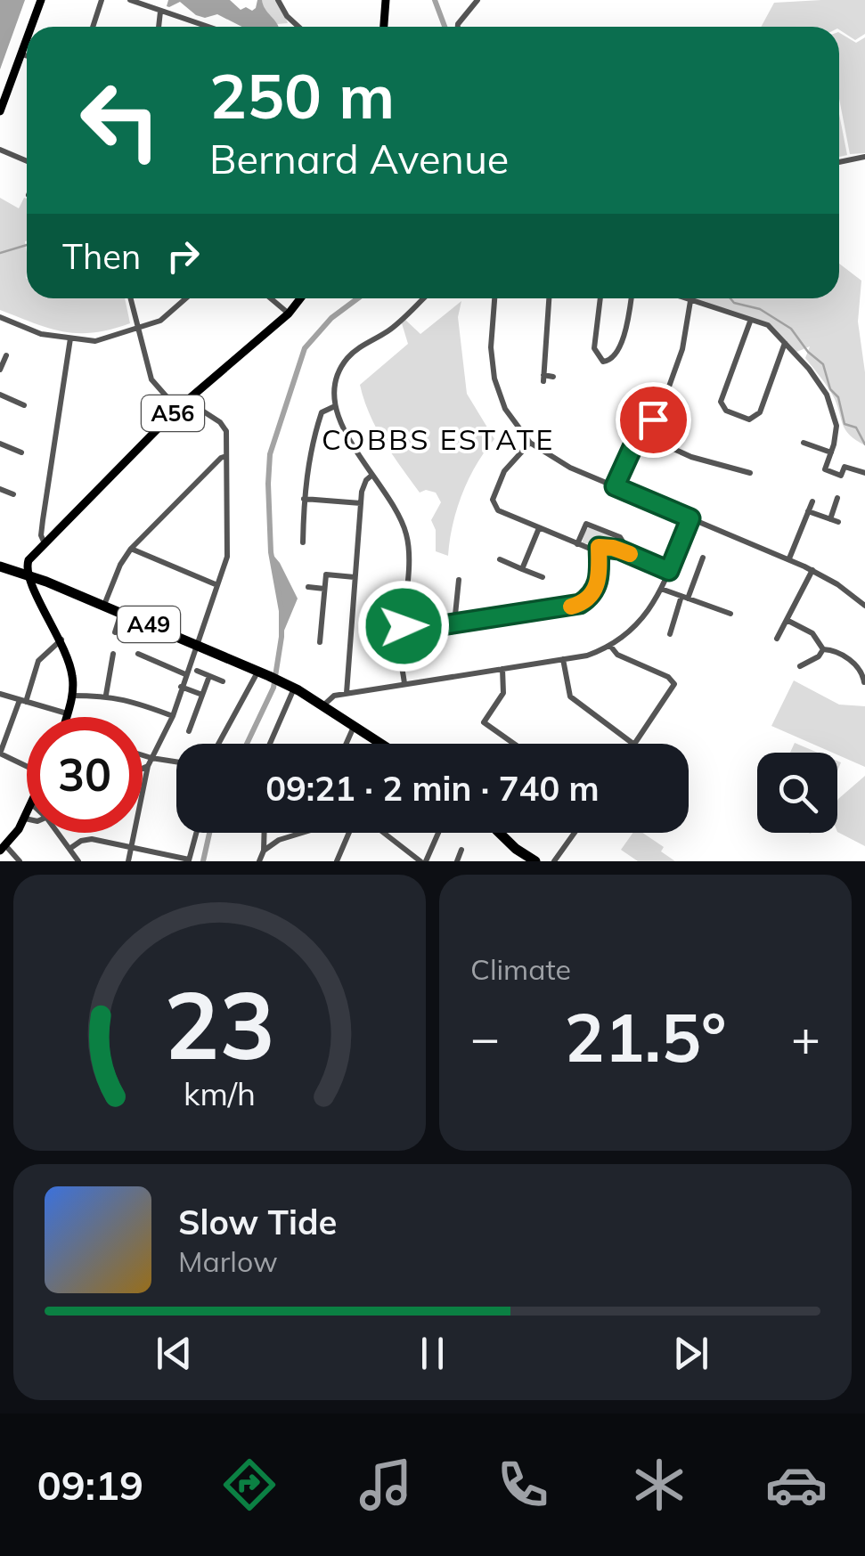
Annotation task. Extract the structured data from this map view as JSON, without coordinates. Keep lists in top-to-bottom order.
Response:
{
  "streets": {
    "highway": ["A49"],
    "main road": ["A56"]
  },
  "crossings": [
    ["A56", "A49"]
  ],
  "districts": ["COBBS ESTATE"],
  "page": {
    "turn": ["250 m", "Bernard Avenue"],
    "then": "Then",
    "limit": "30",
    "trip": "09:21 · 2 min · 740 m",
    "tile": "Climate",
    "heat": ["−", "21.5°", "+"],
    "song": ["Slow Tide", "Marlow"],
    "tabs": "09:19",
    "gauge": ["23", "km/h"]
  }
}
